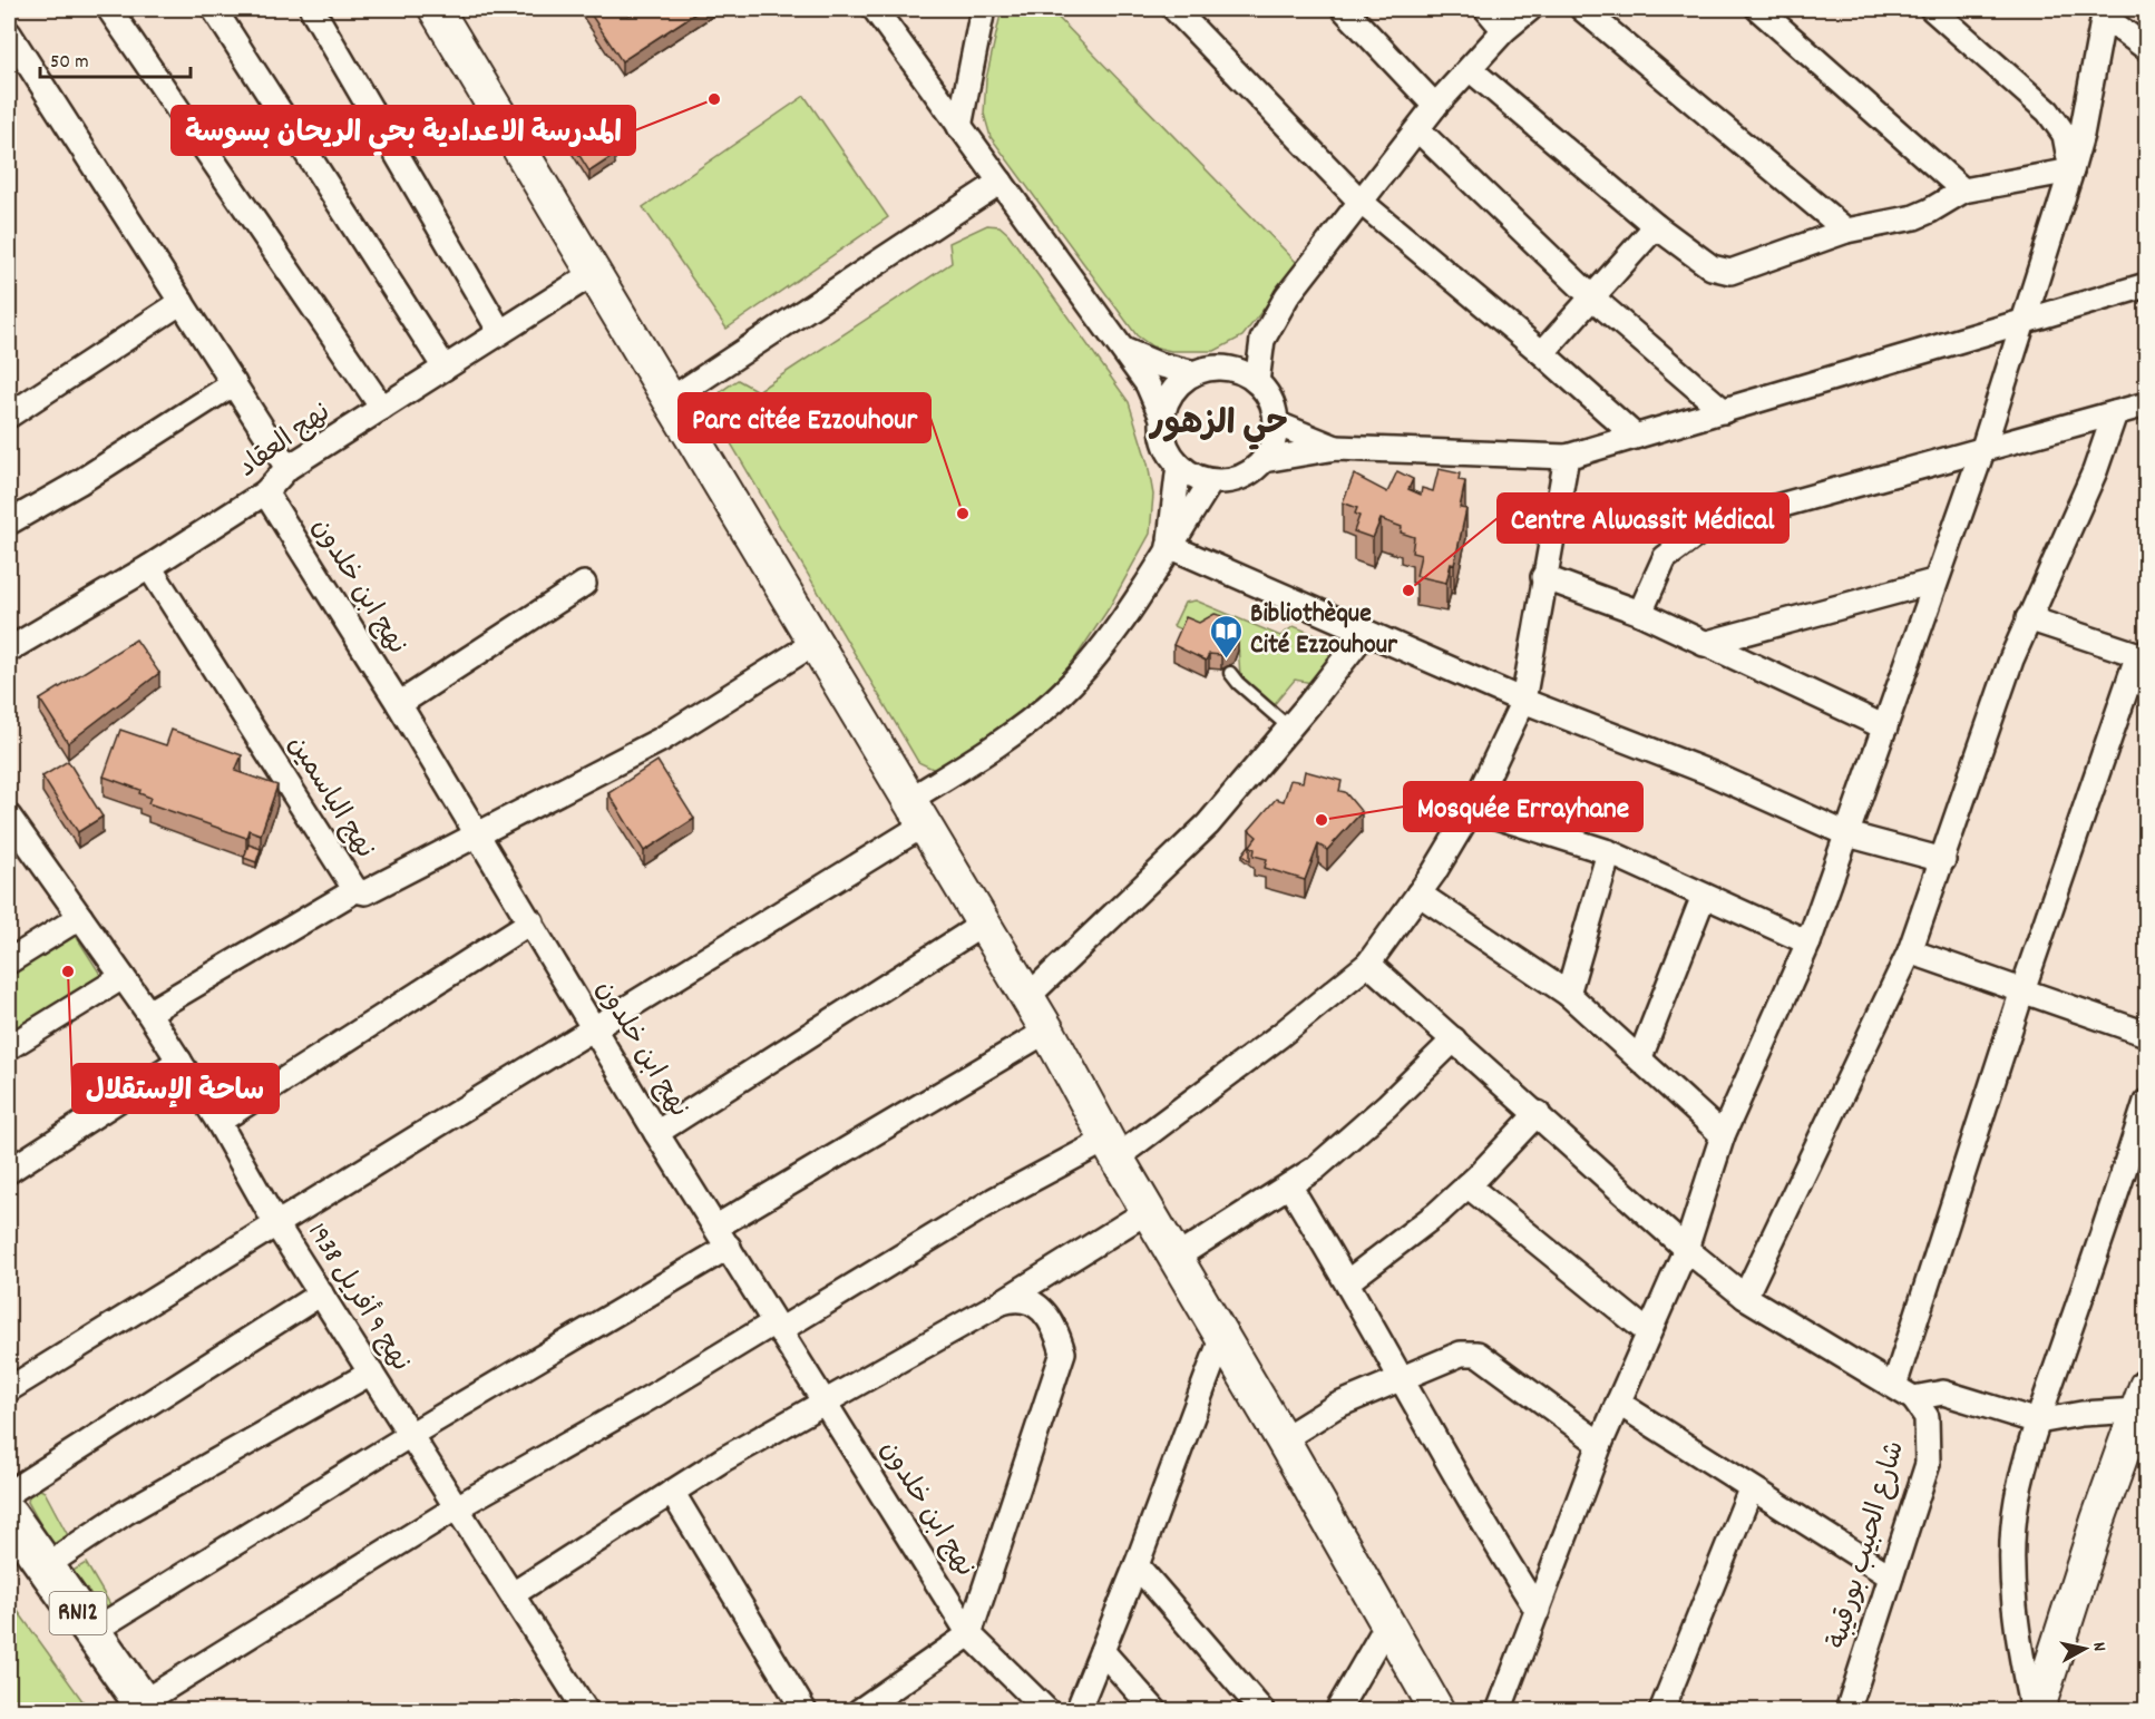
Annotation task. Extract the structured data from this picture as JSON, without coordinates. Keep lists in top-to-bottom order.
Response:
{
  "streets": {
    "highway": ["RN12"],
    "street": [
      "نهج العقاد",
      "نهج ابن خلدون",
      "نهج الياسمين",
      "نهج 9 أفريل 1938",
      "شارع الحبيب بورقيبة"
    ]
  },
  "crossings": [
    ["نهج العقاد", "نهج ابن خلدون"],
    ["نهج العقاد", "نهج الياسمين"],
    ["نهج الياسمين", "نهج 9 أفريل 1938"]
  ],
  "districts": ["حي الزهور"],
  "places": {
    "other": [
      "المدرسة الاعدادية بحي الريحان بسوسة",
      "Parc citée Ezzouhour",
      "Centre Alwassit Médical",
      "Mosquée Errayhane",
      "ساحة اﻹستقلال"
    ],
    "library": ["Bibliothèque Cité Ezzouhour"]
  },
  "scale_bar": "50 m",
  "north": "right"
}
